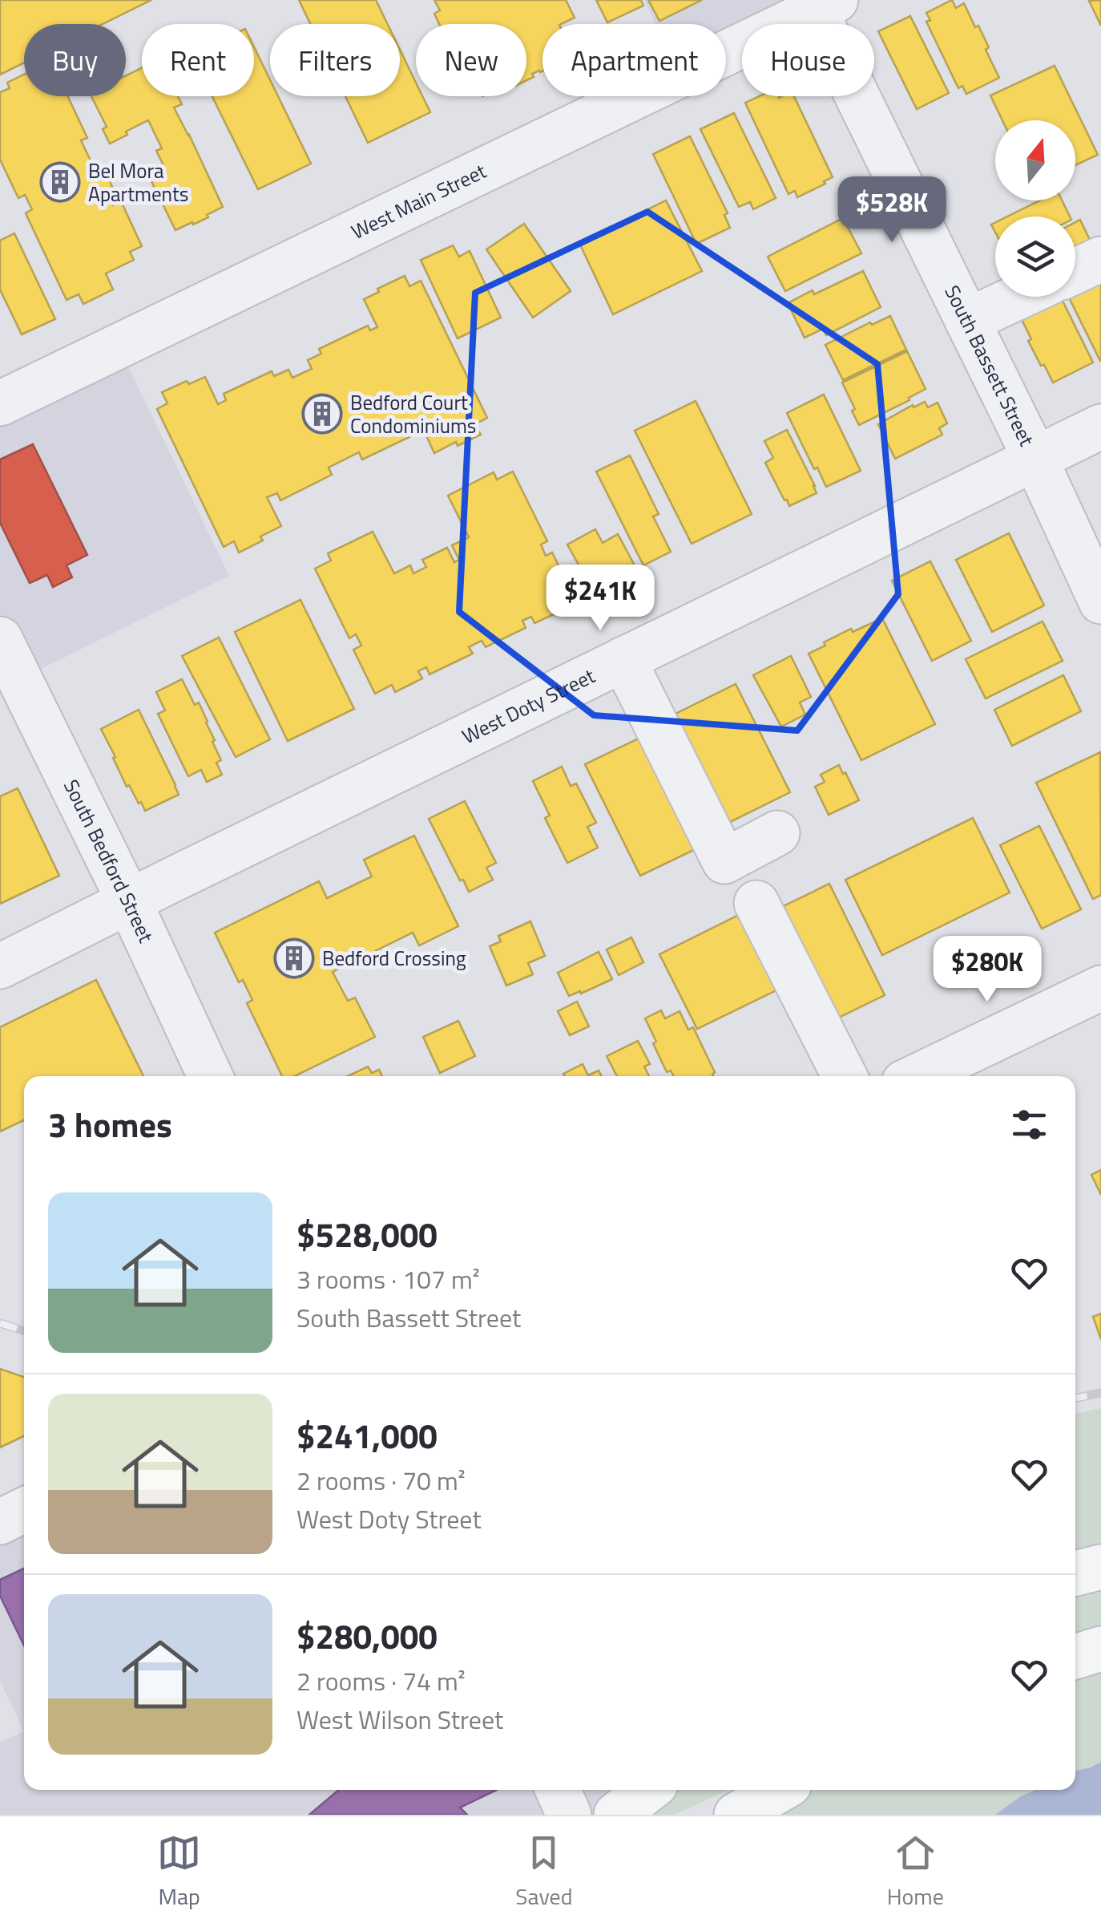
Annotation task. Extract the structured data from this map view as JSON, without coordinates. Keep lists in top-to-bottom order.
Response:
{
  "streets": {
    "street": [
      "West Main Street",
      "South Bassett Street",
      "West Doty Street",
      "South Bedford Street"
    ]
  },
  "crossings": [
    ["West Main Street", "South Bassett Street"],
    ["South Bassett Street", "West Doty Street"],
    ["West Doty Street", "South Bedford Street"]
  ],
  "places": {
    "building": ["Bel Mora Apartments", "Bedford Court Condominiums", "Bedford Crossing"]
  },
  "north": "top",
  "page": {
    "chip": [
      "Buy",
      "Rent",
      "Filters",
      "New",
      "Apartment",
      "House"
    ],
    "price": ["$528K", "$241K", "$280K"],
    "heading": "3 homes",
    "list": [
      {
        "name": "$528,000",
        "note": "3 rooms · 107 m² · South Bassett Street"
      },
      {
        "name": "$241,000",
        "note": "2 rooms · 70 m² · West Doty Street"
      },
      {
        "name": "$280,000",
        "note": "2 rooms · 74 m² · West Wilson Street"
      }
    ],
    "tabs": ["Map", "Saved", "Home"]
  }
}
